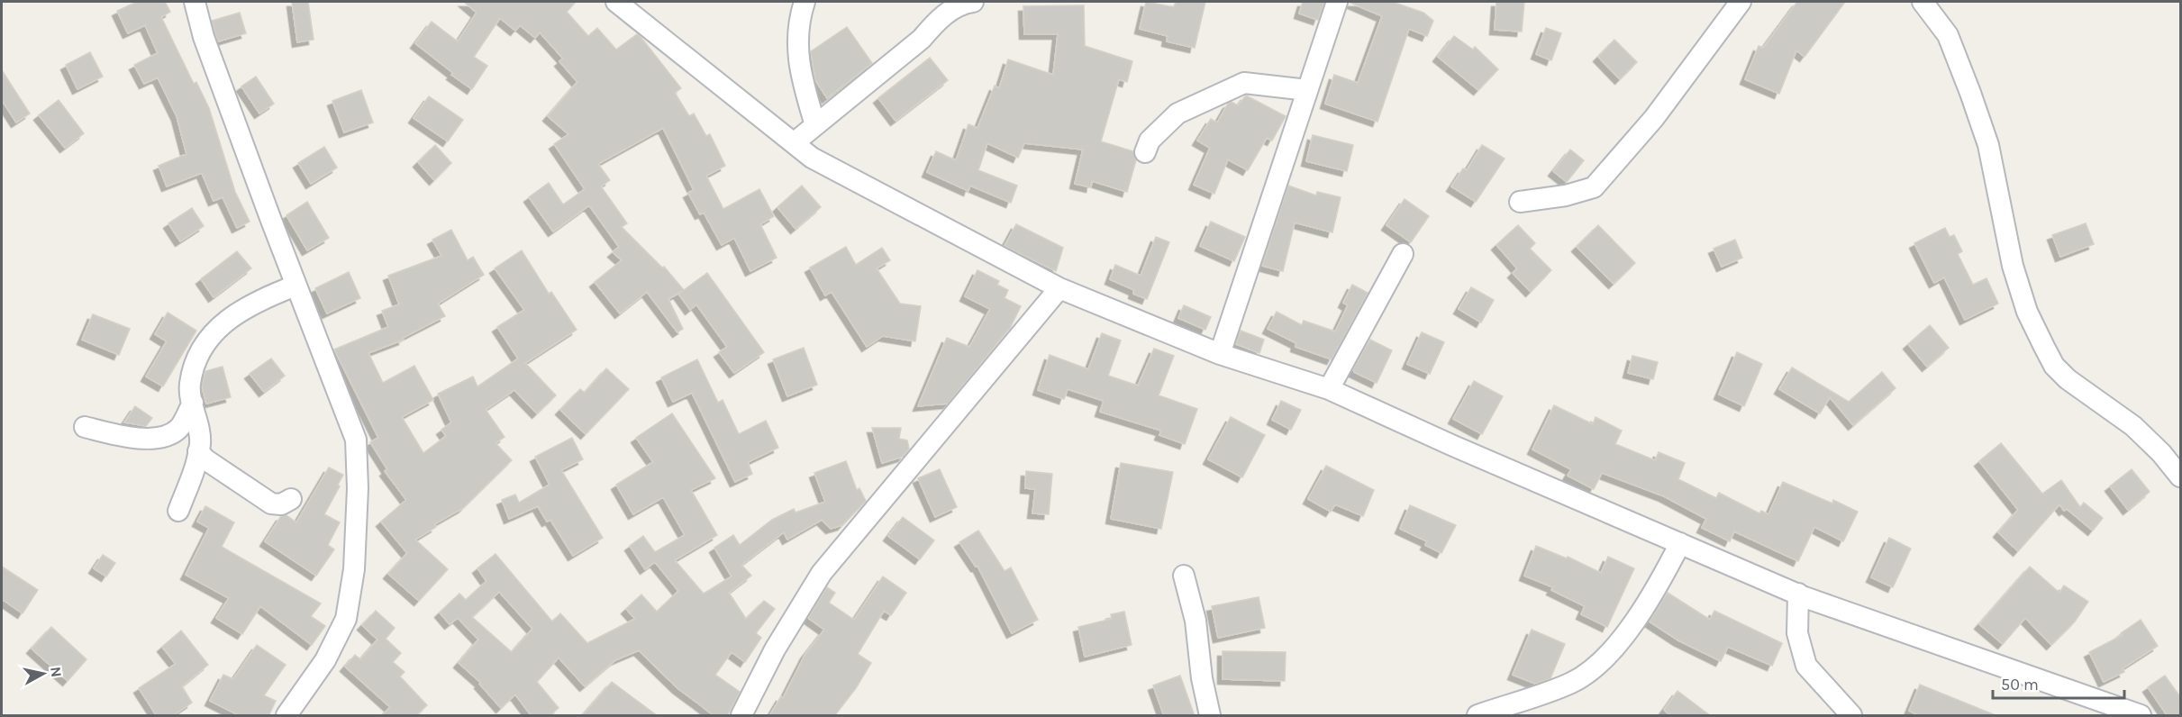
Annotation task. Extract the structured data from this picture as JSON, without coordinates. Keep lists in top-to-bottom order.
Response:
{
  "scale_bar": "50 m",
  "north": "right"
}
